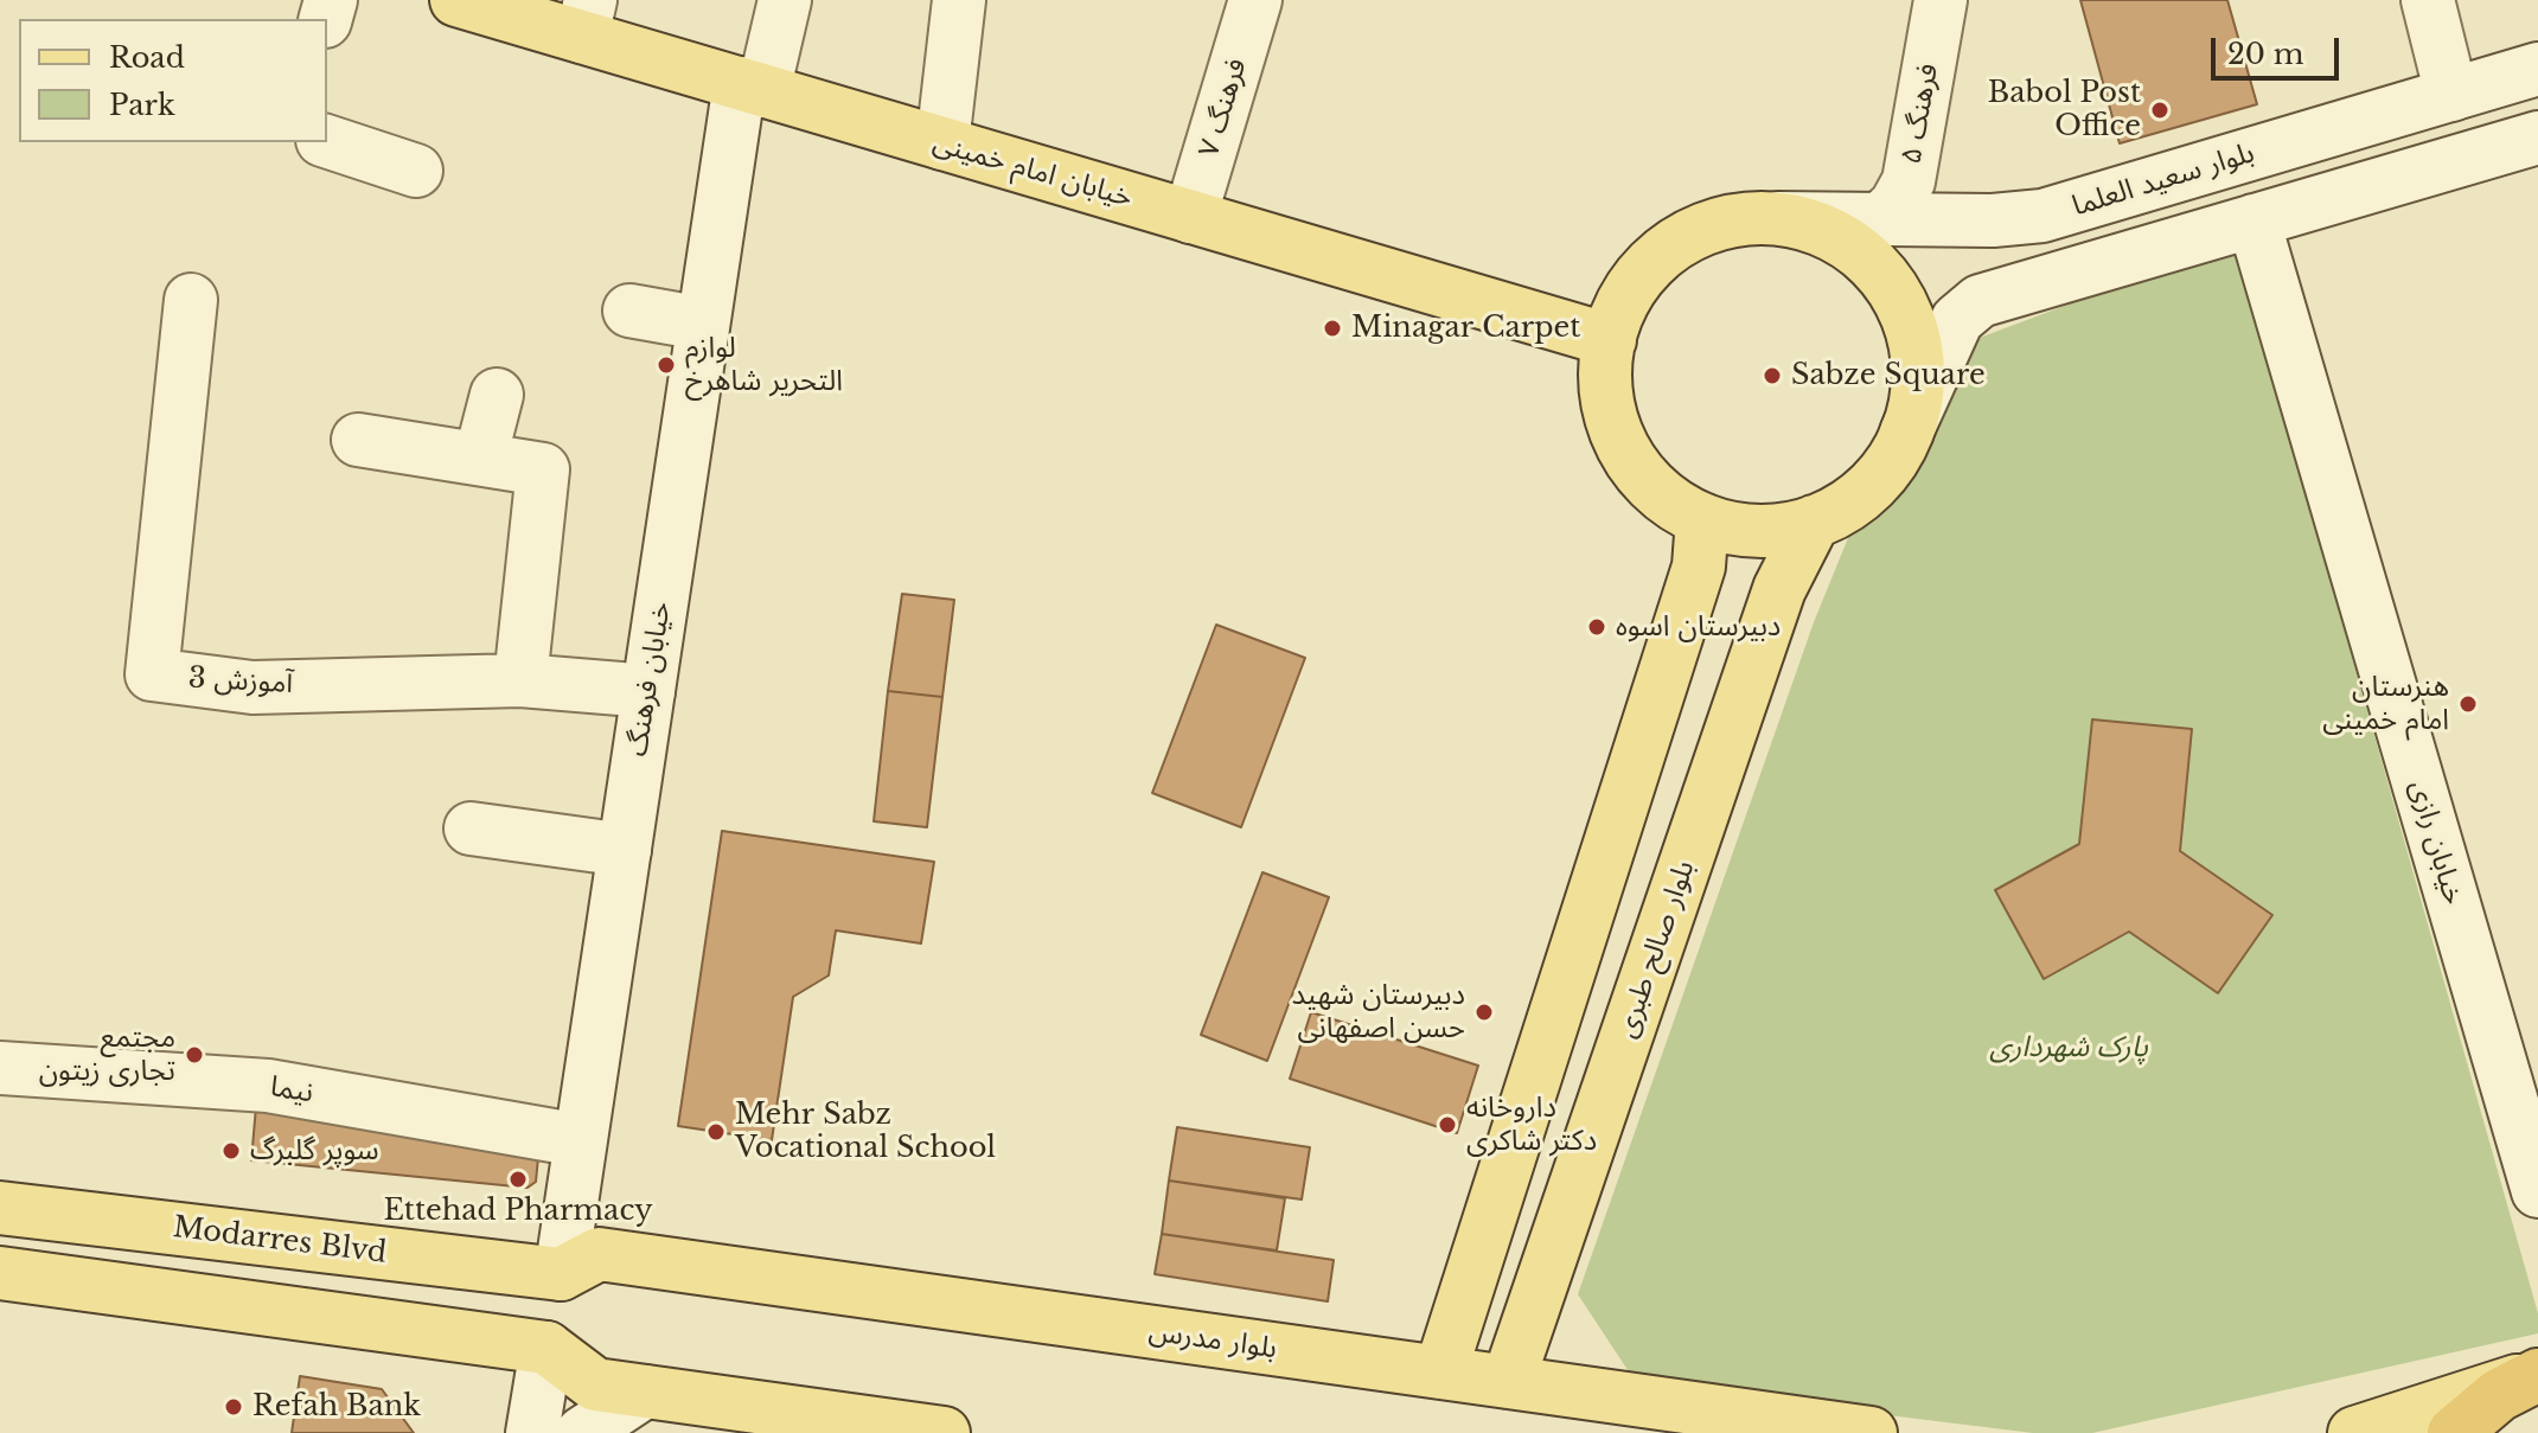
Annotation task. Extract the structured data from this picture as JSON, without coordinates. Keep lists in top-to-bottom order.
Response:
{
  "streets": {
    "main road": [
      "فرهنگ ۷",
      "فرهنگ ۵",
      "خیابان امام خمینی",
      "بلوار سعید العلما",
      "خیابان فرهنگ",
      "آموزش 3",
      "خیابان رازی",
      "بلوار صالح طبری",
      "نیما",
      "Modarres Blvd",
      "بلوار مدرس"
    ]
  },
  "crossings": [
    ["فرهنگ ۷", "خیابان امام خمینی"],
    ["فرهنگ ۵", "بلوار سعید العلما"],
    ["خیابان امام خمینی", "بلوار سعید العلما"],
    ["خیابان امام خمینی", "خیابان فرهنگ"],
    ["خیابان امام خمینی", "بلوار صالح طبری"],
    ["بلوار سعید العلما", "بلوار صالح طبری"],
    ["خیابان فرهنگ", "آموزش 3"],
    ["خیابان فرهنگ", "نیما"],
    ["خیابان فرهنگ", "Modarres Blvd"],
    ["خیابان فرهنگ", "بلوار مدرس"],
    ["بلوار صالح طبری", "بلوار مدرس"],
    ["Modarres Blvd", "بلوار مدرس"]
  ],
  "parks": ["پارک شهرداری"],
  "places": [
    "Babol Post Office",
    "Minagar Carpet",
    "لوازم التحریر شاهرخ",
    "Sabze Square",
    "دبیرستان اسوه",
    "هنرستان امام خمینی",
    "دبیرستان شهید حسن اصفهانی",
    "مجتمع تجاری زیتون",
    "داروخانه دکتر شاکری",
    "Mehr Sabz Vocational School",
    "سوپر گلبرگ",
    "Ettehad Pharmacy",
    "Refah Bank"
  ],
  "legend": ["Road", "Park"],
  "scale_bar": "20 m"
}
